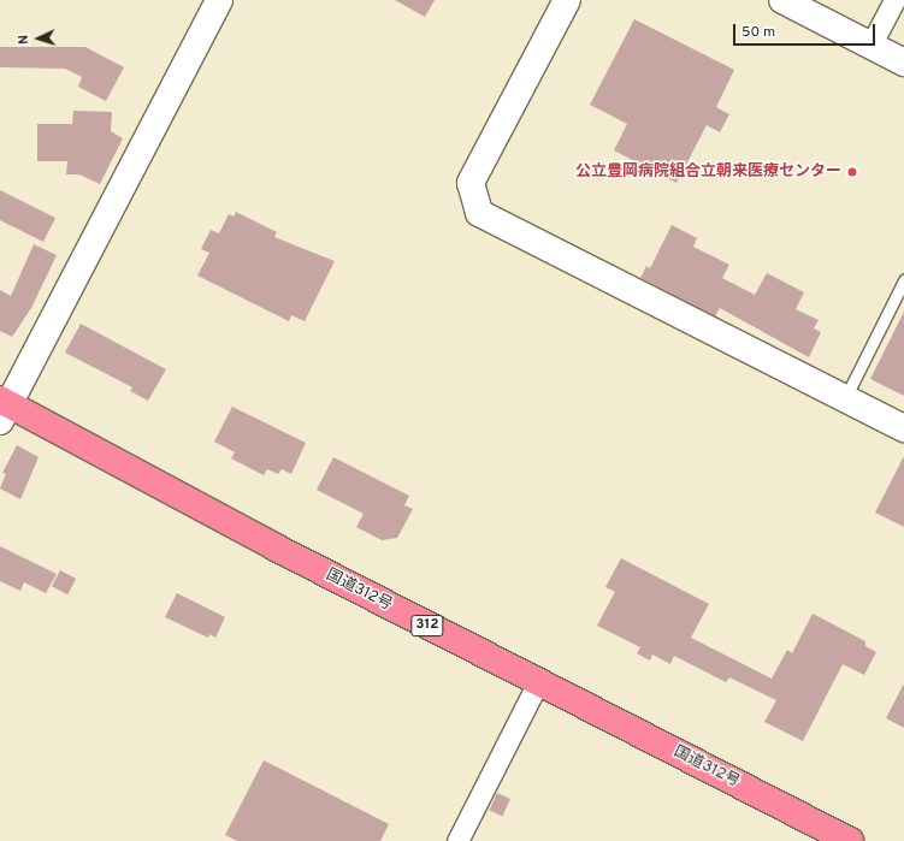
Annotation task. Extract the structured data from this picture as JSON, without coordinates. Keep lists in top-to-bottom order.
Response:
{
  "streets": {
    "highway": ["国道312号", "312"]
  },
  "places": ["公立豊岡病院組合立朝来医療センター"],
  "scale_bar": "50 m",
  "north": "left"
}
